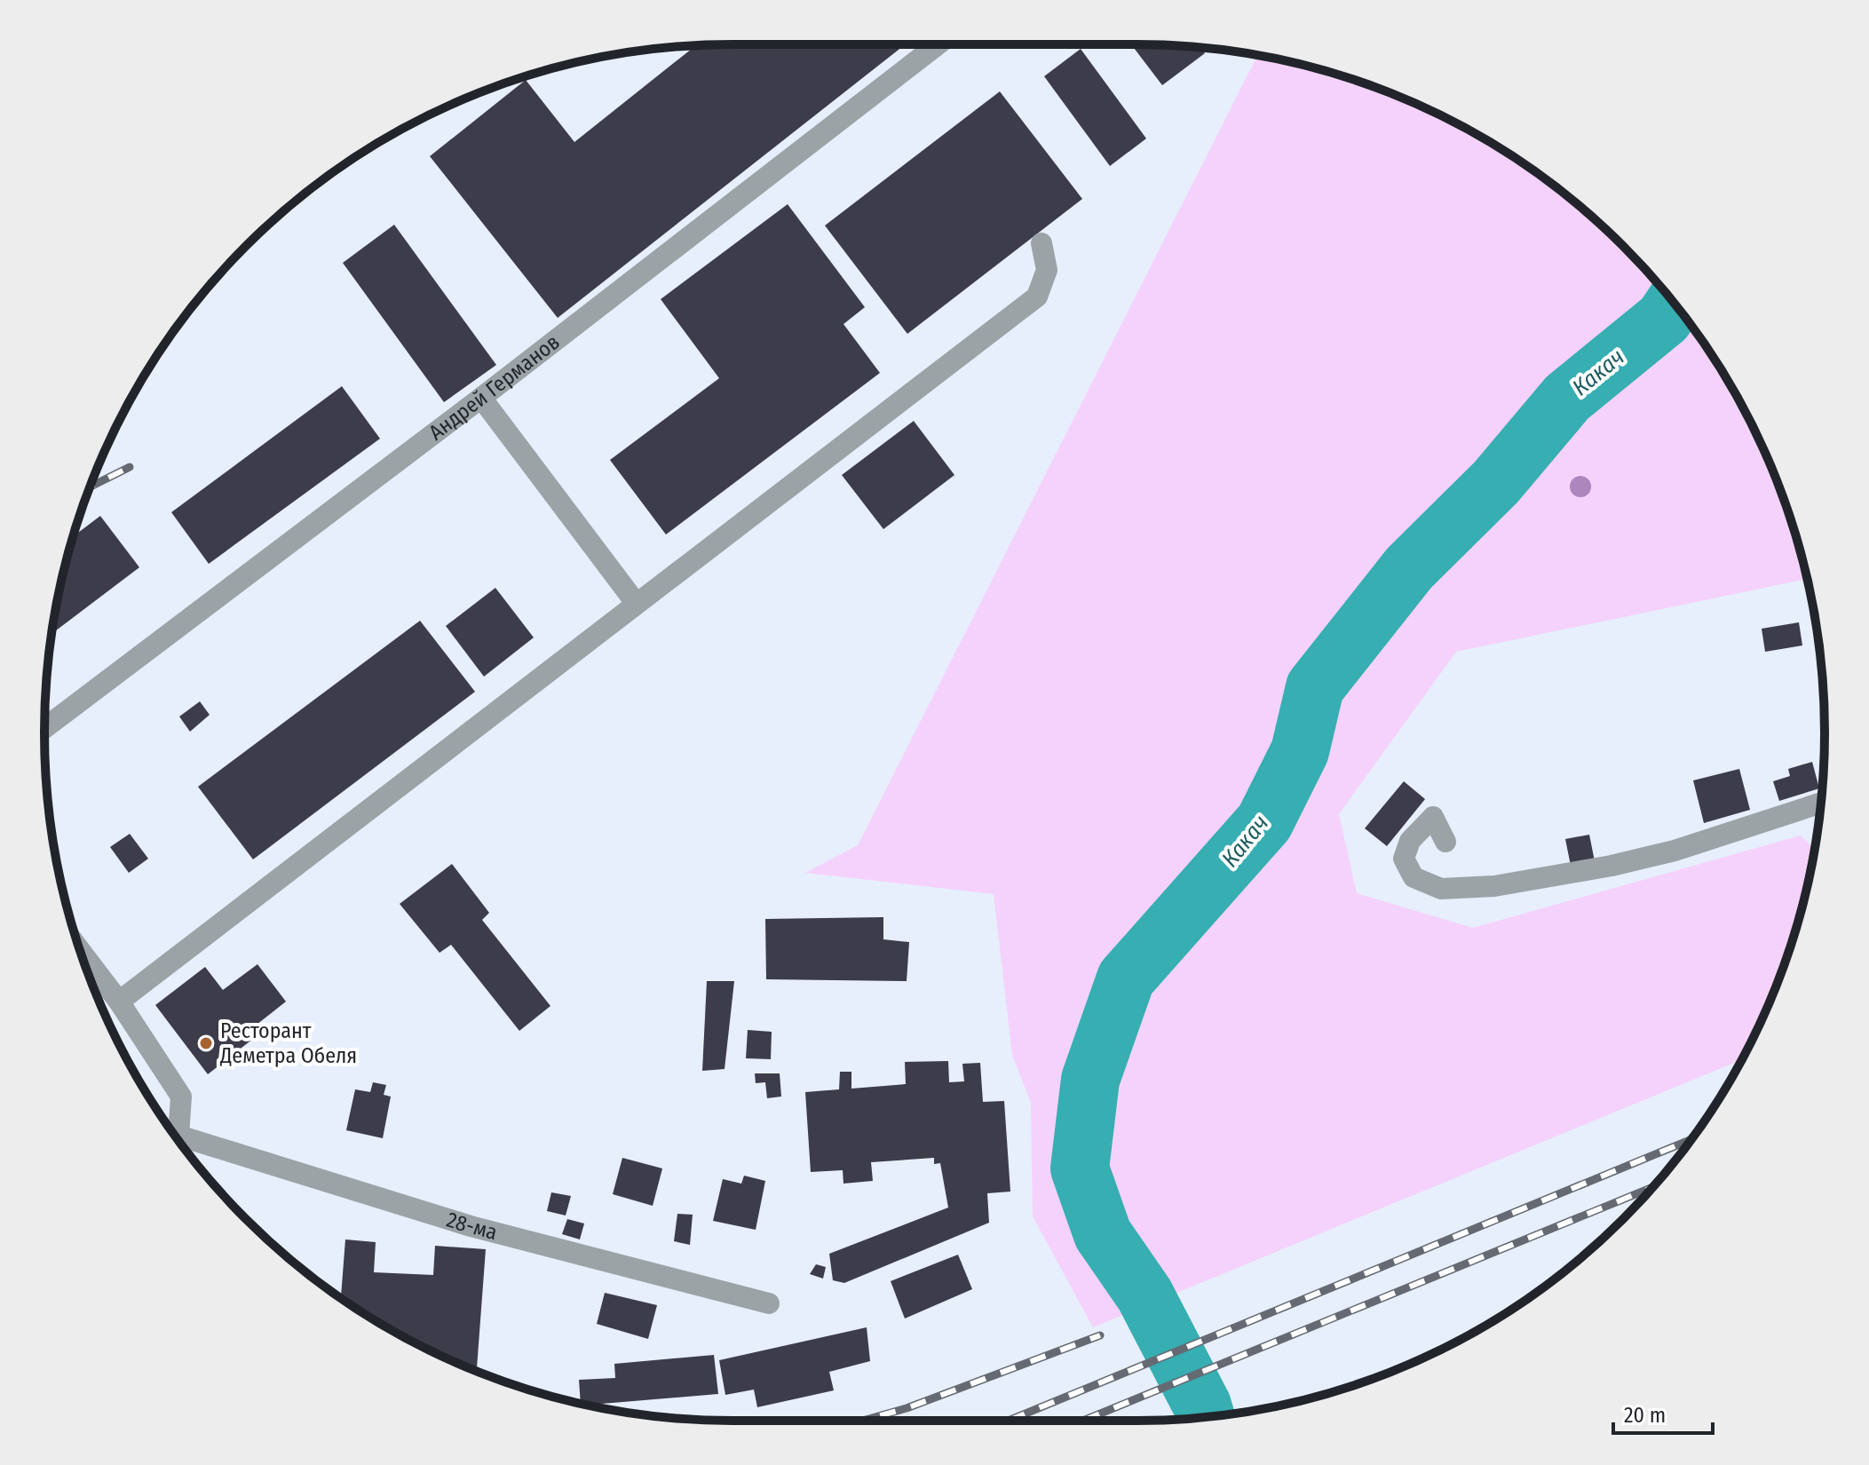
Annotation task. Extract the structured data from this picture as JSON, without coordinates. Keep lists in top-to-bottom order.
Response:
{
  "streets": {
    "street": ["Андрей Германов", "28-ма"]
  },
  "water": ["Какач"],
  "places": ["Ресторант Деметра Обеля"],
  "scale_bar": "20 m"
}
